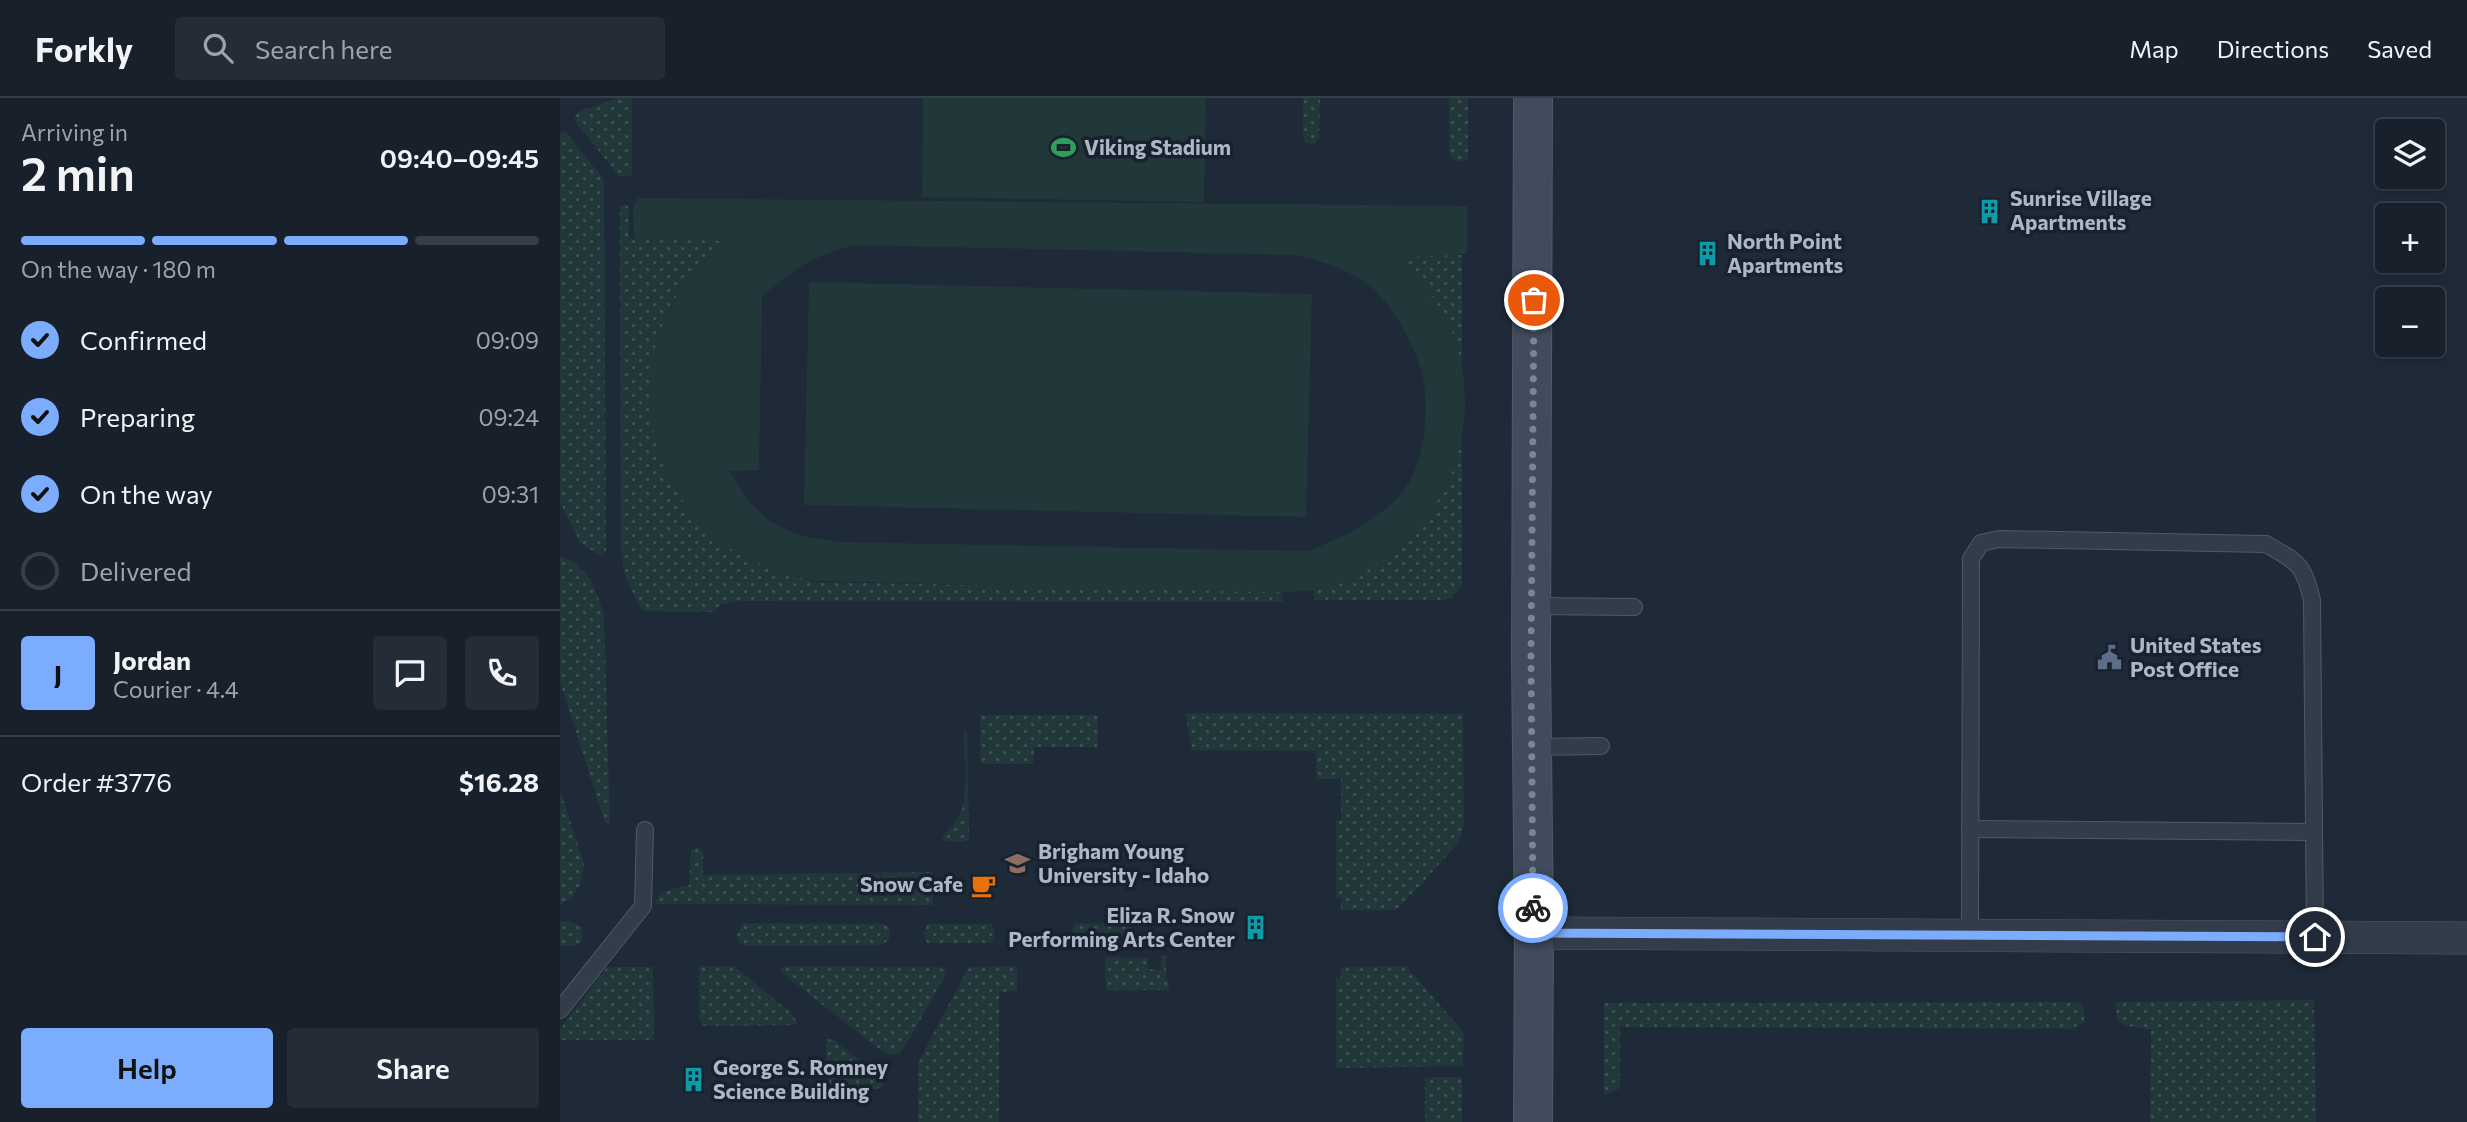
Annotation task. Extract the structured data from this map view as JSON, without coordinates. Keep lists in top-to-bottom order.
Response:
{
  "places": {
    "sports": ["Viking Stadium"],
    "building": [
      "Sunrise Village Apartments",
      "North Point Apartments",
      "Eliza R. Snow Performing Arts Center",
      "George S. Romney Science Building"
    ],
    "public building": ["United States Post Office"],
    "school or university": ["Brigham Young University - Idaho"],
    "cafe": ["Snow Cafe"]
  },
  "page": {
    "header": "Forkly",
    "search": "Search here",
    "nav": ["Map", "Directions", "Saved"],
    "heading": ["2 min", "Arriving in", "09:40–09:45"],
    "panel": [
      "Jordan",
      "Courier · 4.4",
      "Order #3776",
      "$16.28"
    ],
    "map_buttons": ["+", "−"],
    "bar": "On the way · 180 m",
    "list": [
      ["Confirmed", "09:09"],
      ["Preparing", "09:24"],
      ["On the way", "09:31"],
      "Delivered"
    ],
    "round": "J",
    "buttons": ["Help", "Share"]
  }
}
